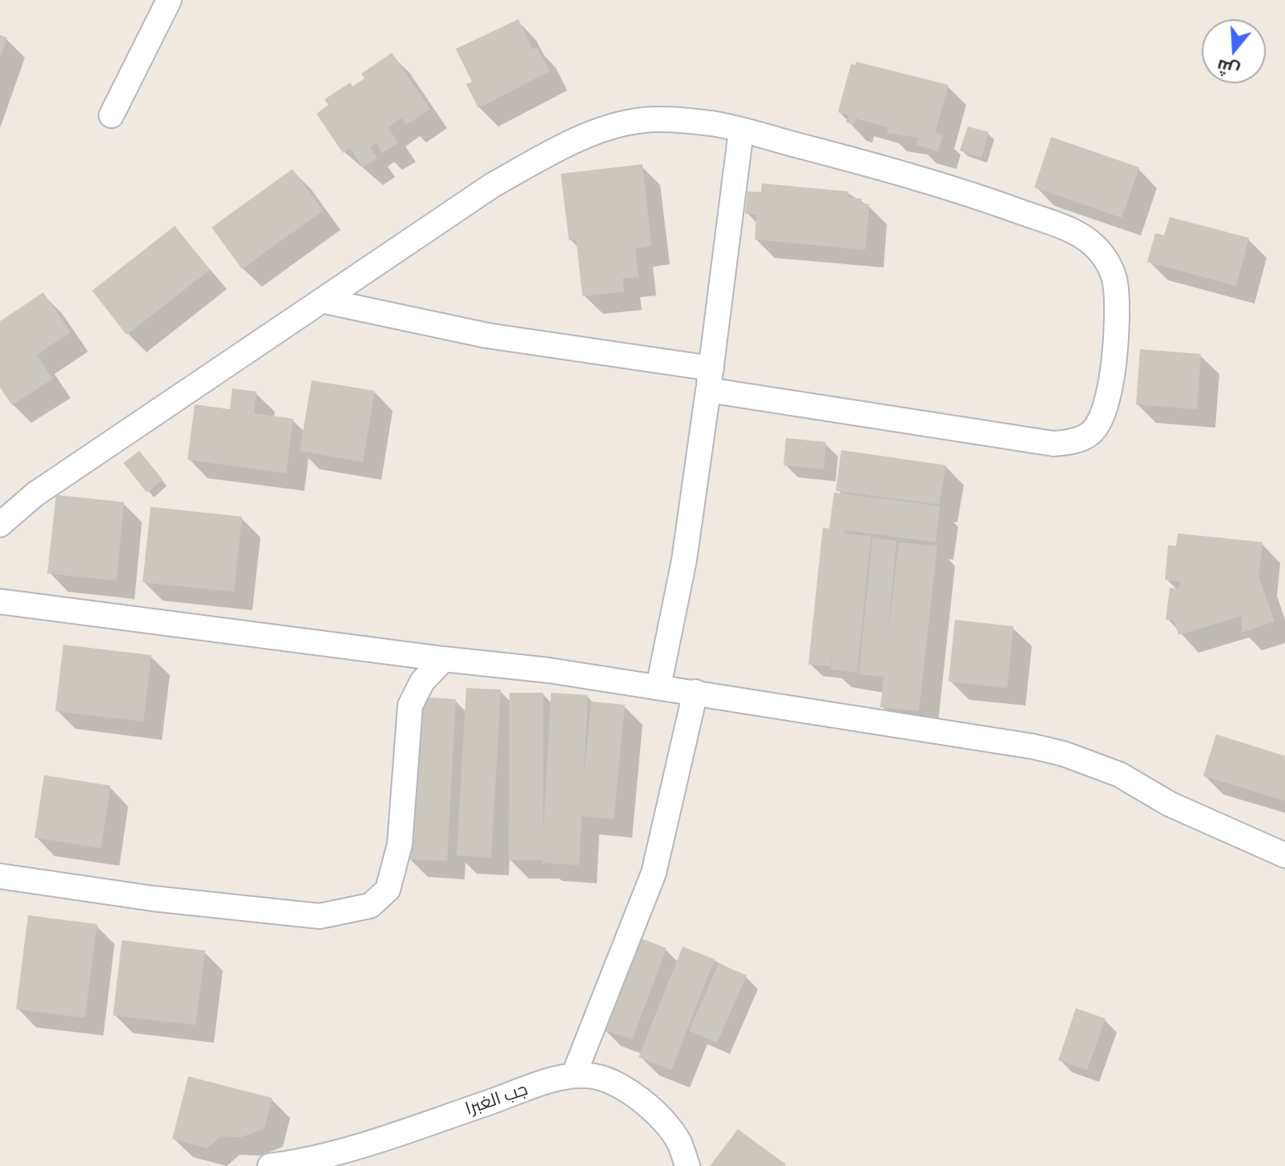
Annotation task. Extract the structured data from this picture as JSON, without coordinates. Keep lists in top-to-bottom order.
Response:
{
  "streets": {
    "street": ["جب الغبرا"]
  },
  "north": "bottom"
}
